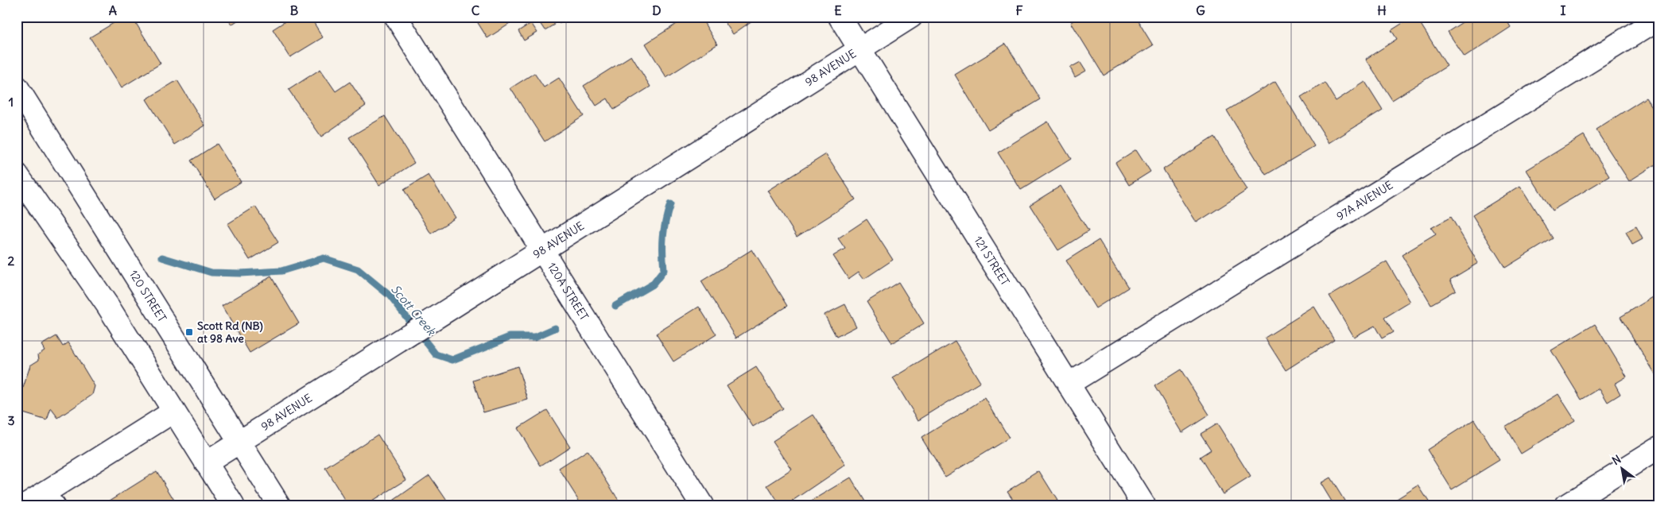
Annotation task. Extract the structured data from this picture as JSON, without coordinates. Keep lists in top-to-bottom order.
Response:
{
  "streets": {
    "street": [
      "98 AVENUE",
      "97A AVENUE",
      "121 STREET",
      "120A STREET",
      "120 STREET"
    ]
  },
  "crossings": [
    ["98 AVENUE", "121 STREET"],
    ["98 AVENUE", "120A STREET"],
    ["98 AVENUE", "120 STREET"],
    ["97A AVENUE", "121 STREET"]
  ],
  "water": ["Scott Creek"],
  "places": {
    "transit": ["Scott Rd (NB) at 98 Ave"]
  },
  "north": "top left",
  "grid": {
    "columns": [
      "A",
      "B",
      "C",
      "D",
      "E",
      "F",
      "G",
      "H",
      "I"
    ],
    "rows": ["1", "2", "3"]
  }
}
